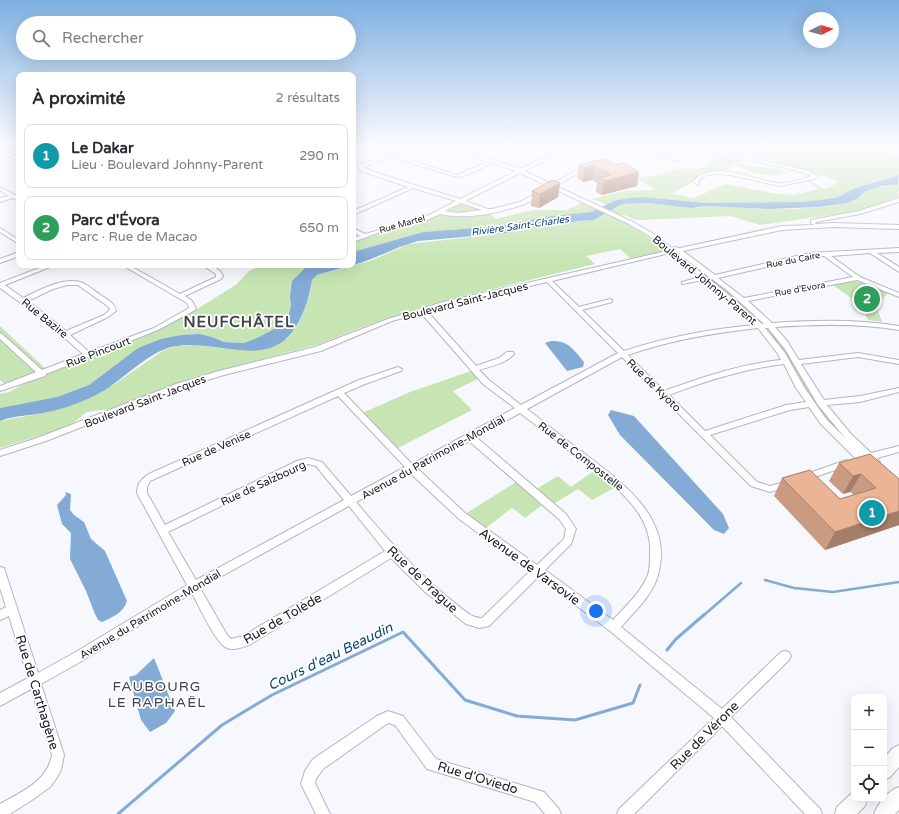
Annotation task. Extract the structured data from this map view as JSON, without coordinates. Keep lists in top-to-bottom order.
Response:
{
  "streets": {
    "street": [
      "Rue Martel",
      "Rue du Caire",
      "Boulevard Johnny-Parent",
      "Rue d'Evora",
      "Boulevard Saint-Jacques",
      "Rue Bazire",
      "Rue Pincourt",
      "Rue de Kyoto",
      "Rue de Venise",
      "Rue de Compostelle",
      "Avenue du Patrimoine-Mondial",
      "Rue de Salzbourg",
      "Avenue de Varsovie",
      "Rue de Prague",
      "Rue de Tolède",
      "Rue de Carthagène",
      "Rue de Vérone",
      "Rue d'Oviedo"
    ]
  },
  "crossings": [
    ["Rue du Caire", "Boulevard Johnny-Parent"],
    ["Boulevard Johnny-Parent", "Rue d'Evora"],
    ["Boulevard Johnny-Parent", "Boulevard Saint-Jacques"],
    ["Boulevard Johnny-Parent", "Rue de Kyoto"],
    ["Boulevard Johnny-Parent", "Avenue du Patrimoine-Mondial"],
    ["Boulevard Saint-Jacques", "Rue de Kyoto"],
    ["Boulevard Saint-Jacques", "Rue de Compostelle"],
    ["Rue Bazire", "Rue Pincourt"],
    ["Rue de Kyoto", "Avenue du Patrimoine-Mondial"],
    ["Rue de Venise", "Avenue du Patrimoine-Mondial"],
    ["Rue de Venise", "Rue de Salzbourg"],
    ["Rue de Venise", "Avenue de Varsovie"],
    ["Rue de Venise", "Rue de Tolède"],
    ["Rue de Compostelle", "Avenue du Patrimoine-Mondial"],
    ["Rue de Compostelle", "Avenue de Varsovie"],
    ["Avenue du Patrimoine-Mondial", "Rue de Salzbourg"],
    ["Avenue du Patrimoine-Mondial", "Avenue de Varsovie"],
    ["Avenue du Patrimoine-Mondial", "Rue de Prague"],
    ["Avenue du Patrimoine-Mondial", "Rue de Tolède"],
    ["Avenue du Patrimoine-Mondial", "Rue de Carthagène"],
    ["Rue de Salzbourg", "Rue de Prague"],
    ["Avenue de Varsovie", "Rue de Prague"],
    ["Avenue de Varsovie", "Rue de Vérone"],
    ["Rue de Prague", "Rue de Tolède"]
  ],
  "districts": ["NEUFCHÂTEL", "FAUBOURG LE RAPHAËL"],
  "water": ["Rivière Saint-Charles", "Cours d'eau Beaudin"],
  "north": "right",
  "page": {
    "search": "Rechercher",
    "heading": ["À proximité", "2 résultats"],
    "list": [
      {
        "mark": "1",
        "name": "Le Dakar",
        "note": "Lieu · Boulevard Johnny-Parent",
        "value": "290 m"
      },
      {
        "mark": "2",
        "name": "Parc d'Évora",
        "note": "Parc · Rue de Macao",
        "value": "650 m"
      }
    ],
    "pins": ["2", "1"],
    "map_buttons": ["+", "−"]
  }
}
